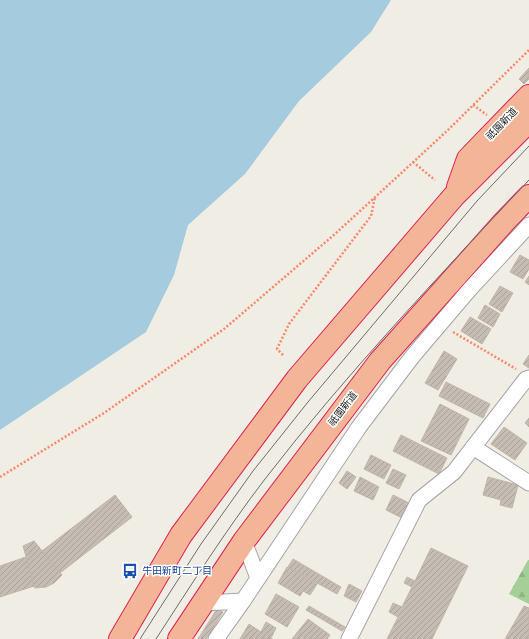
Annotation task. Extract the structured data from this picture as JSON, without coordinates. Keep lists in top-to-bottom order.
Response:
{
  "streets": {
    "highway": ["祇園新道"]
  },
  "places": {
    "bus stop": ["牛田新町二丁目"]
  }
}
